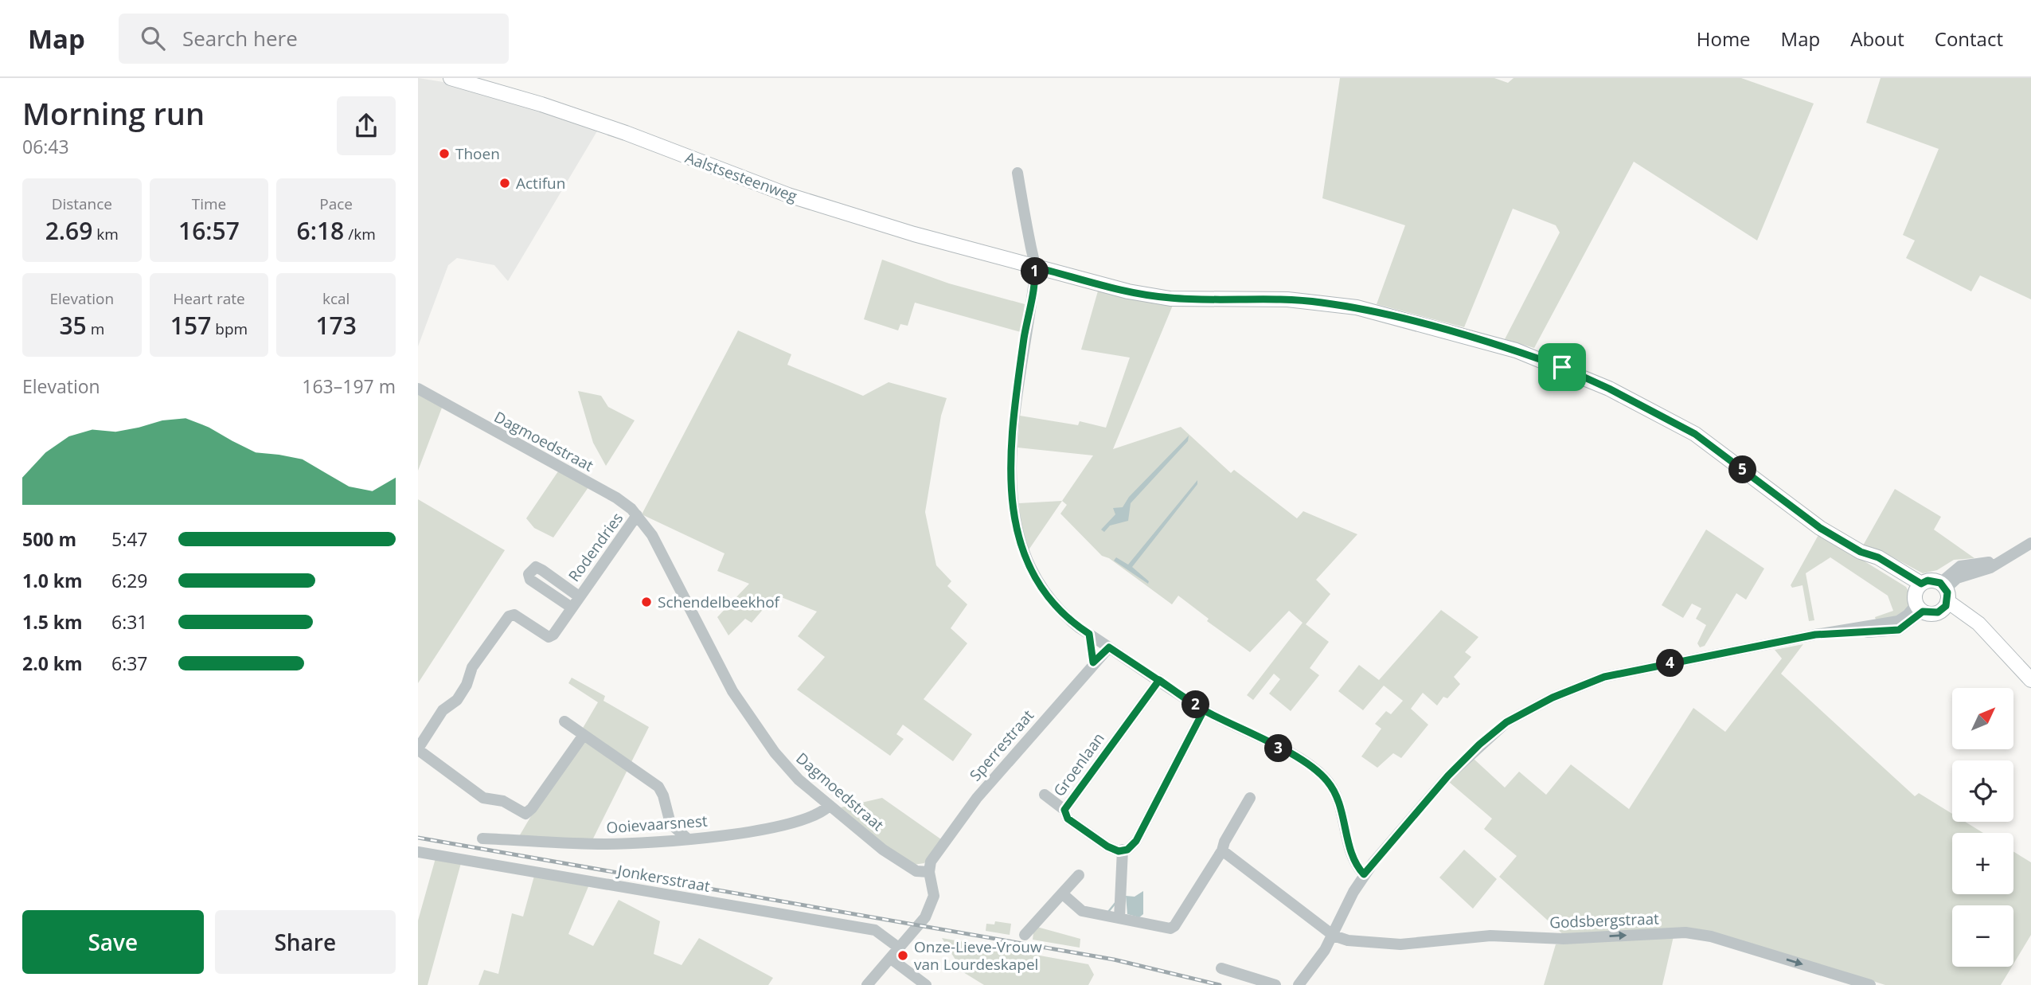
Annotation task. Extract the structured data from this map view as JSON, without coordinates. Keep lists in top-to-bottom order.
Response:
{
  "streets": {
    "main road": ["Aalstsesteenweg"],
    "street": [
      "Dagmoedstraat",
      "Rodendries",
      "Sperrestraat",
      "Groenlaan",
      "Ooievaarsnest",
      "Jonkersstraat",
      "Godsbergstraat"
    ]
  },
  "crossings": [
    ["Dagmoedstraat", "Rodendries"],
    ["Dagmoedstraat", "Sperrestraat"],
    ["Dagmoedstraat", "Ooievaarsnest"]
  ],
  "one_way": ["Godsbergstraat"],
  "places": [
    "Thoen",
    "Actifun",
    "Schendelbeekhof",
    "Onze-Lieve-Vrouw van Lourdeskapel"
  ],
  "north": "top right",
  "page": {
    "header": "Map",
    "search": "Search here",
    "nav": [
      "Home",
      "Map",
      "About",
      "Contact"
    ],
    "heading": ["Morning run", "06:43"],
    "stats": [
      ["Distance", "2.69 km"],
      ["Time", "16:57"],
      ["Pace", "6:18 /km"],
      ["Elevation", "35 m"],
      ["Heart rate", "157 bpm"],
      ["kcal", "173"]
    ],
    "pins": [
      "1",
      "5",
      "4",
      "2",
      "3"
    ],
    "chart": ["Elevation", "163–197 m"],
    "list": [
      {
        "name": "500 m",
        "note": "5:47"
      },
      {
        "name": "1.0 km",
        "note": "6:29"
      },
      {
        "name": "1.5 km",
        "note": "6:31"
      },
      {
        "name": "2.0 km",
        "note": "6:37"
      }
    ],
    "map_buttons": ["+", "−"],
    "buttons": ["Save", "Share"]
  }
}
